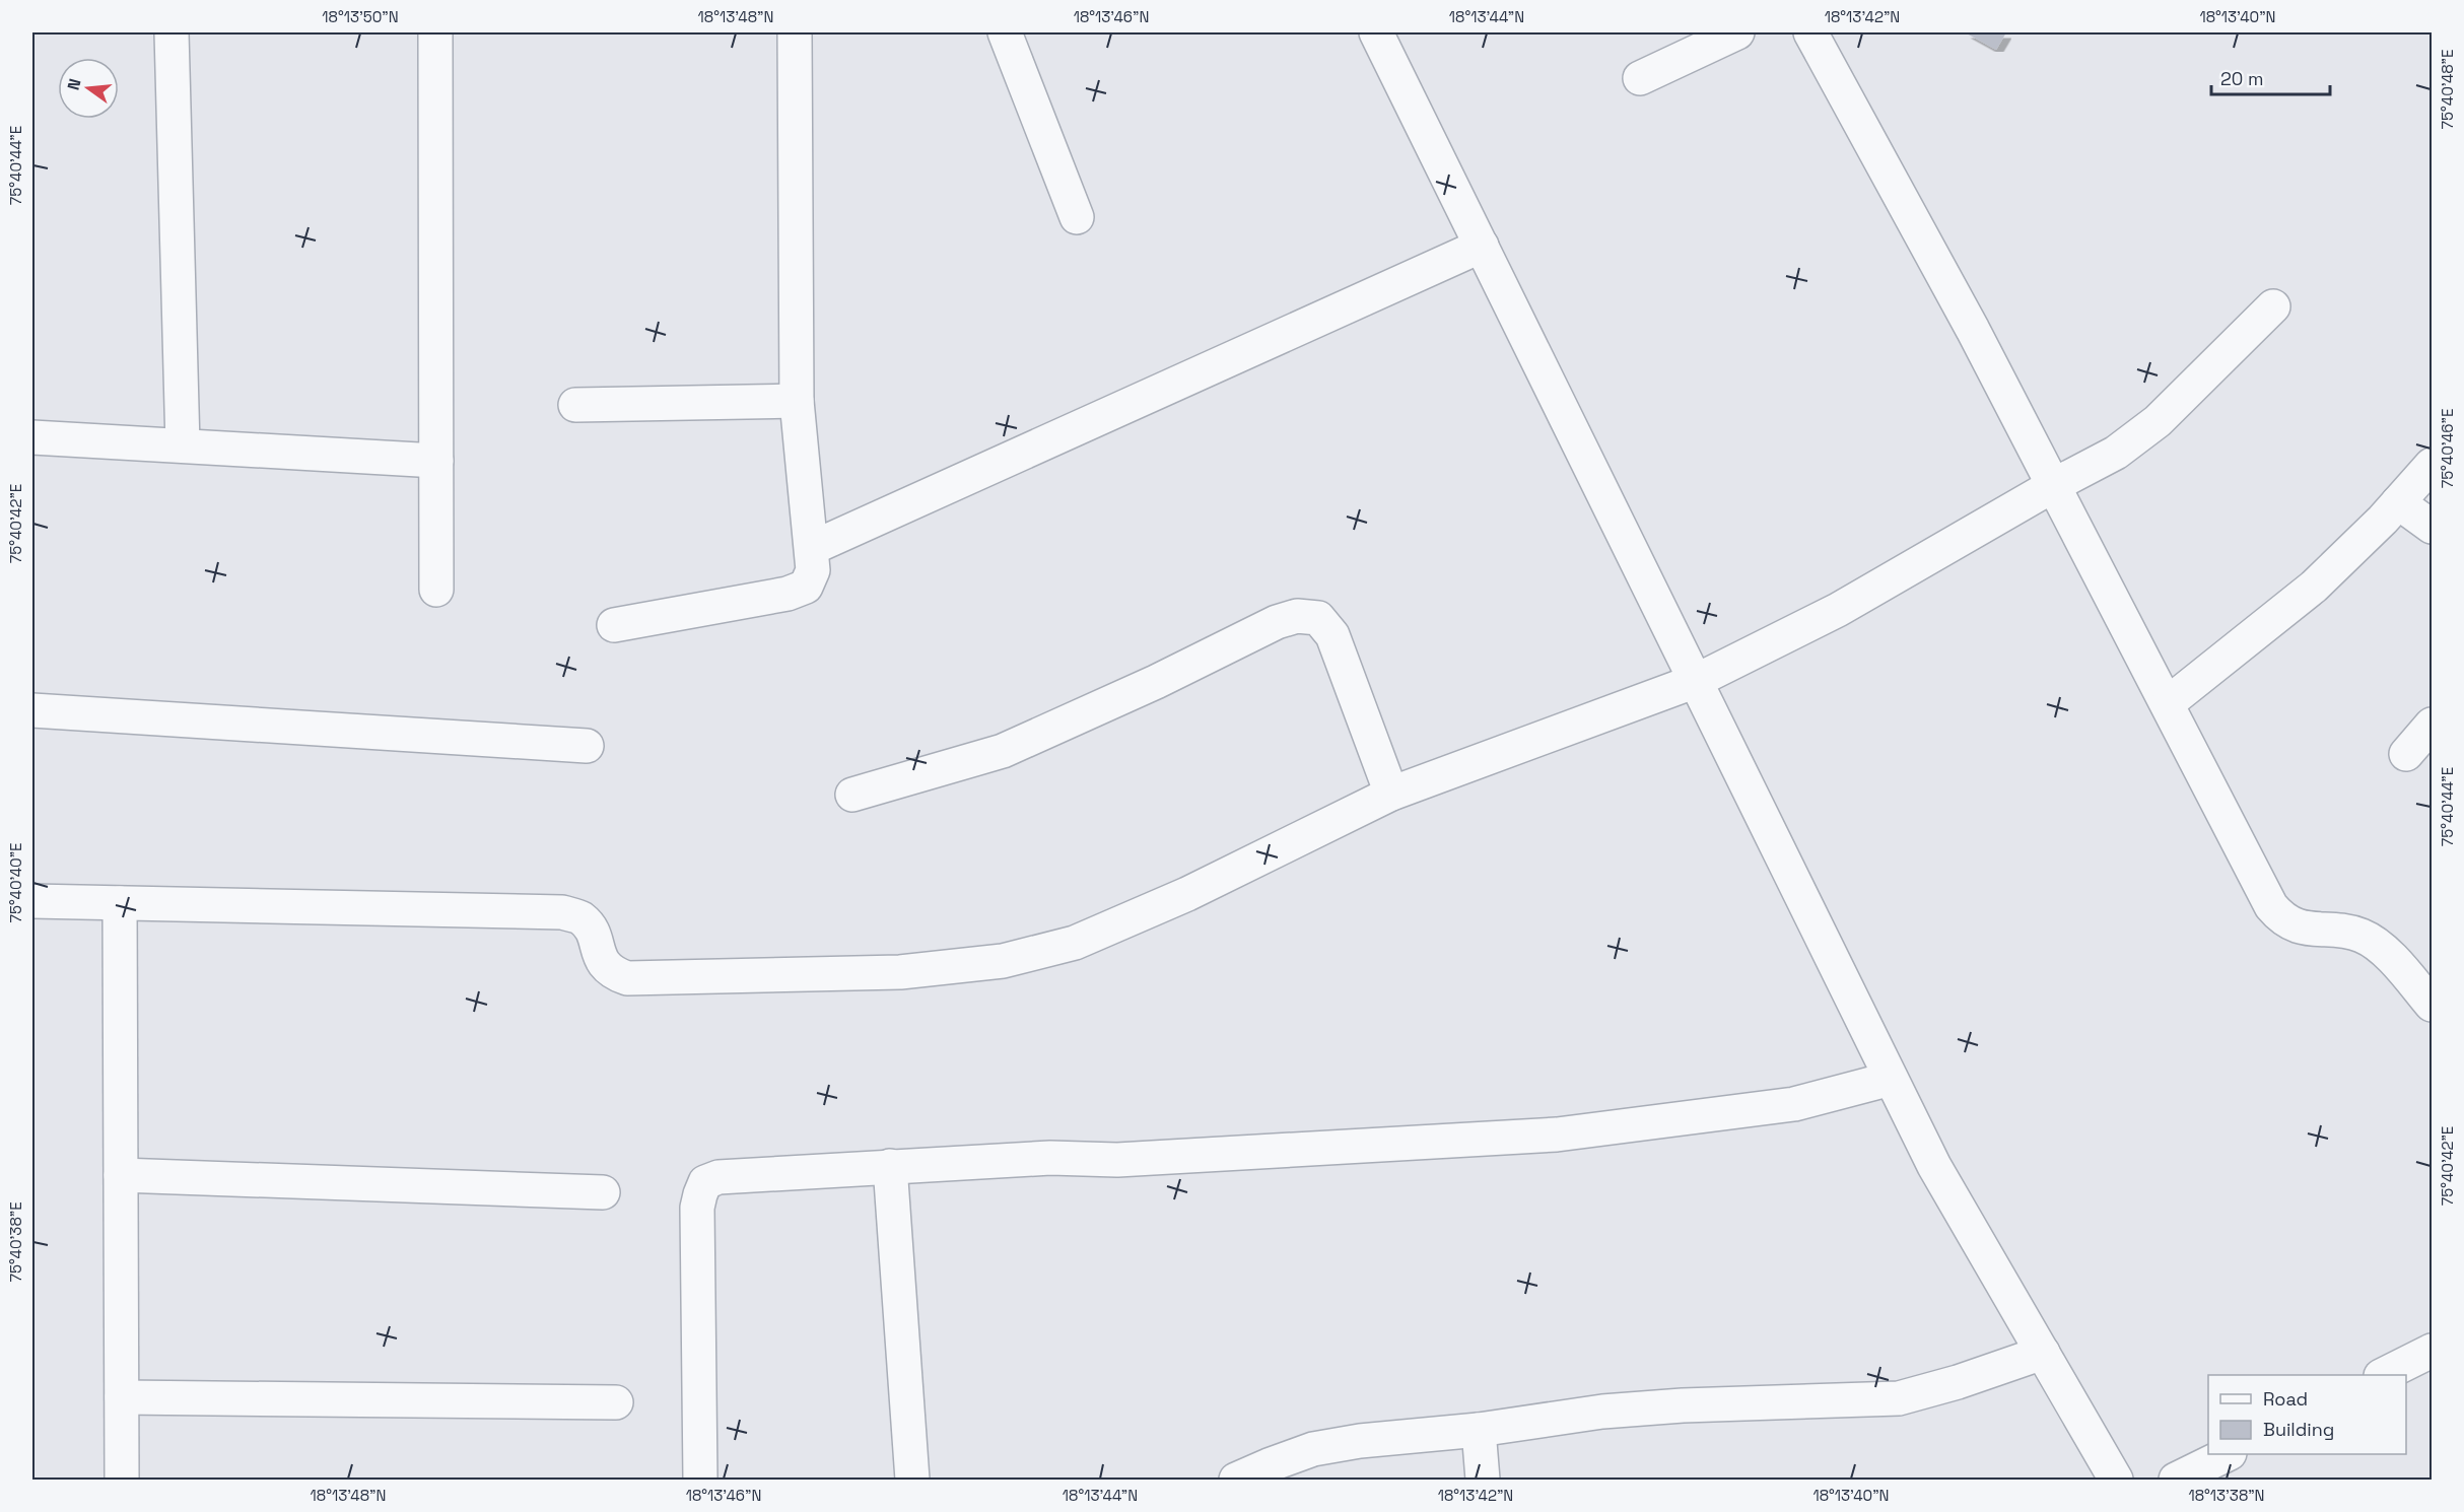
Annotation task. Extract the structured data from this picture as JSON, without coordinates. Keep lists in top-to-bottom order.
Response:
{
  "legend": ["Road", "Building"],
  "scale_bar": "20 m",
  "north": "left",
  "coordinates": [
    "18°13'50\"N",
    "18°13'48\"N",
    "18°13'46\"N",
    "18°13'44\"N",
    "18°13'42\"N",
    "18°13'40\"N",
    "75°40'48\"E",
    "75°40'44\"E",
    "75°40'46\"E",
    "75°40'42\"E",
    "75°40'40\"E",
    "75°40'38\"E",
    "18°13'38\"N"
  ]
}
